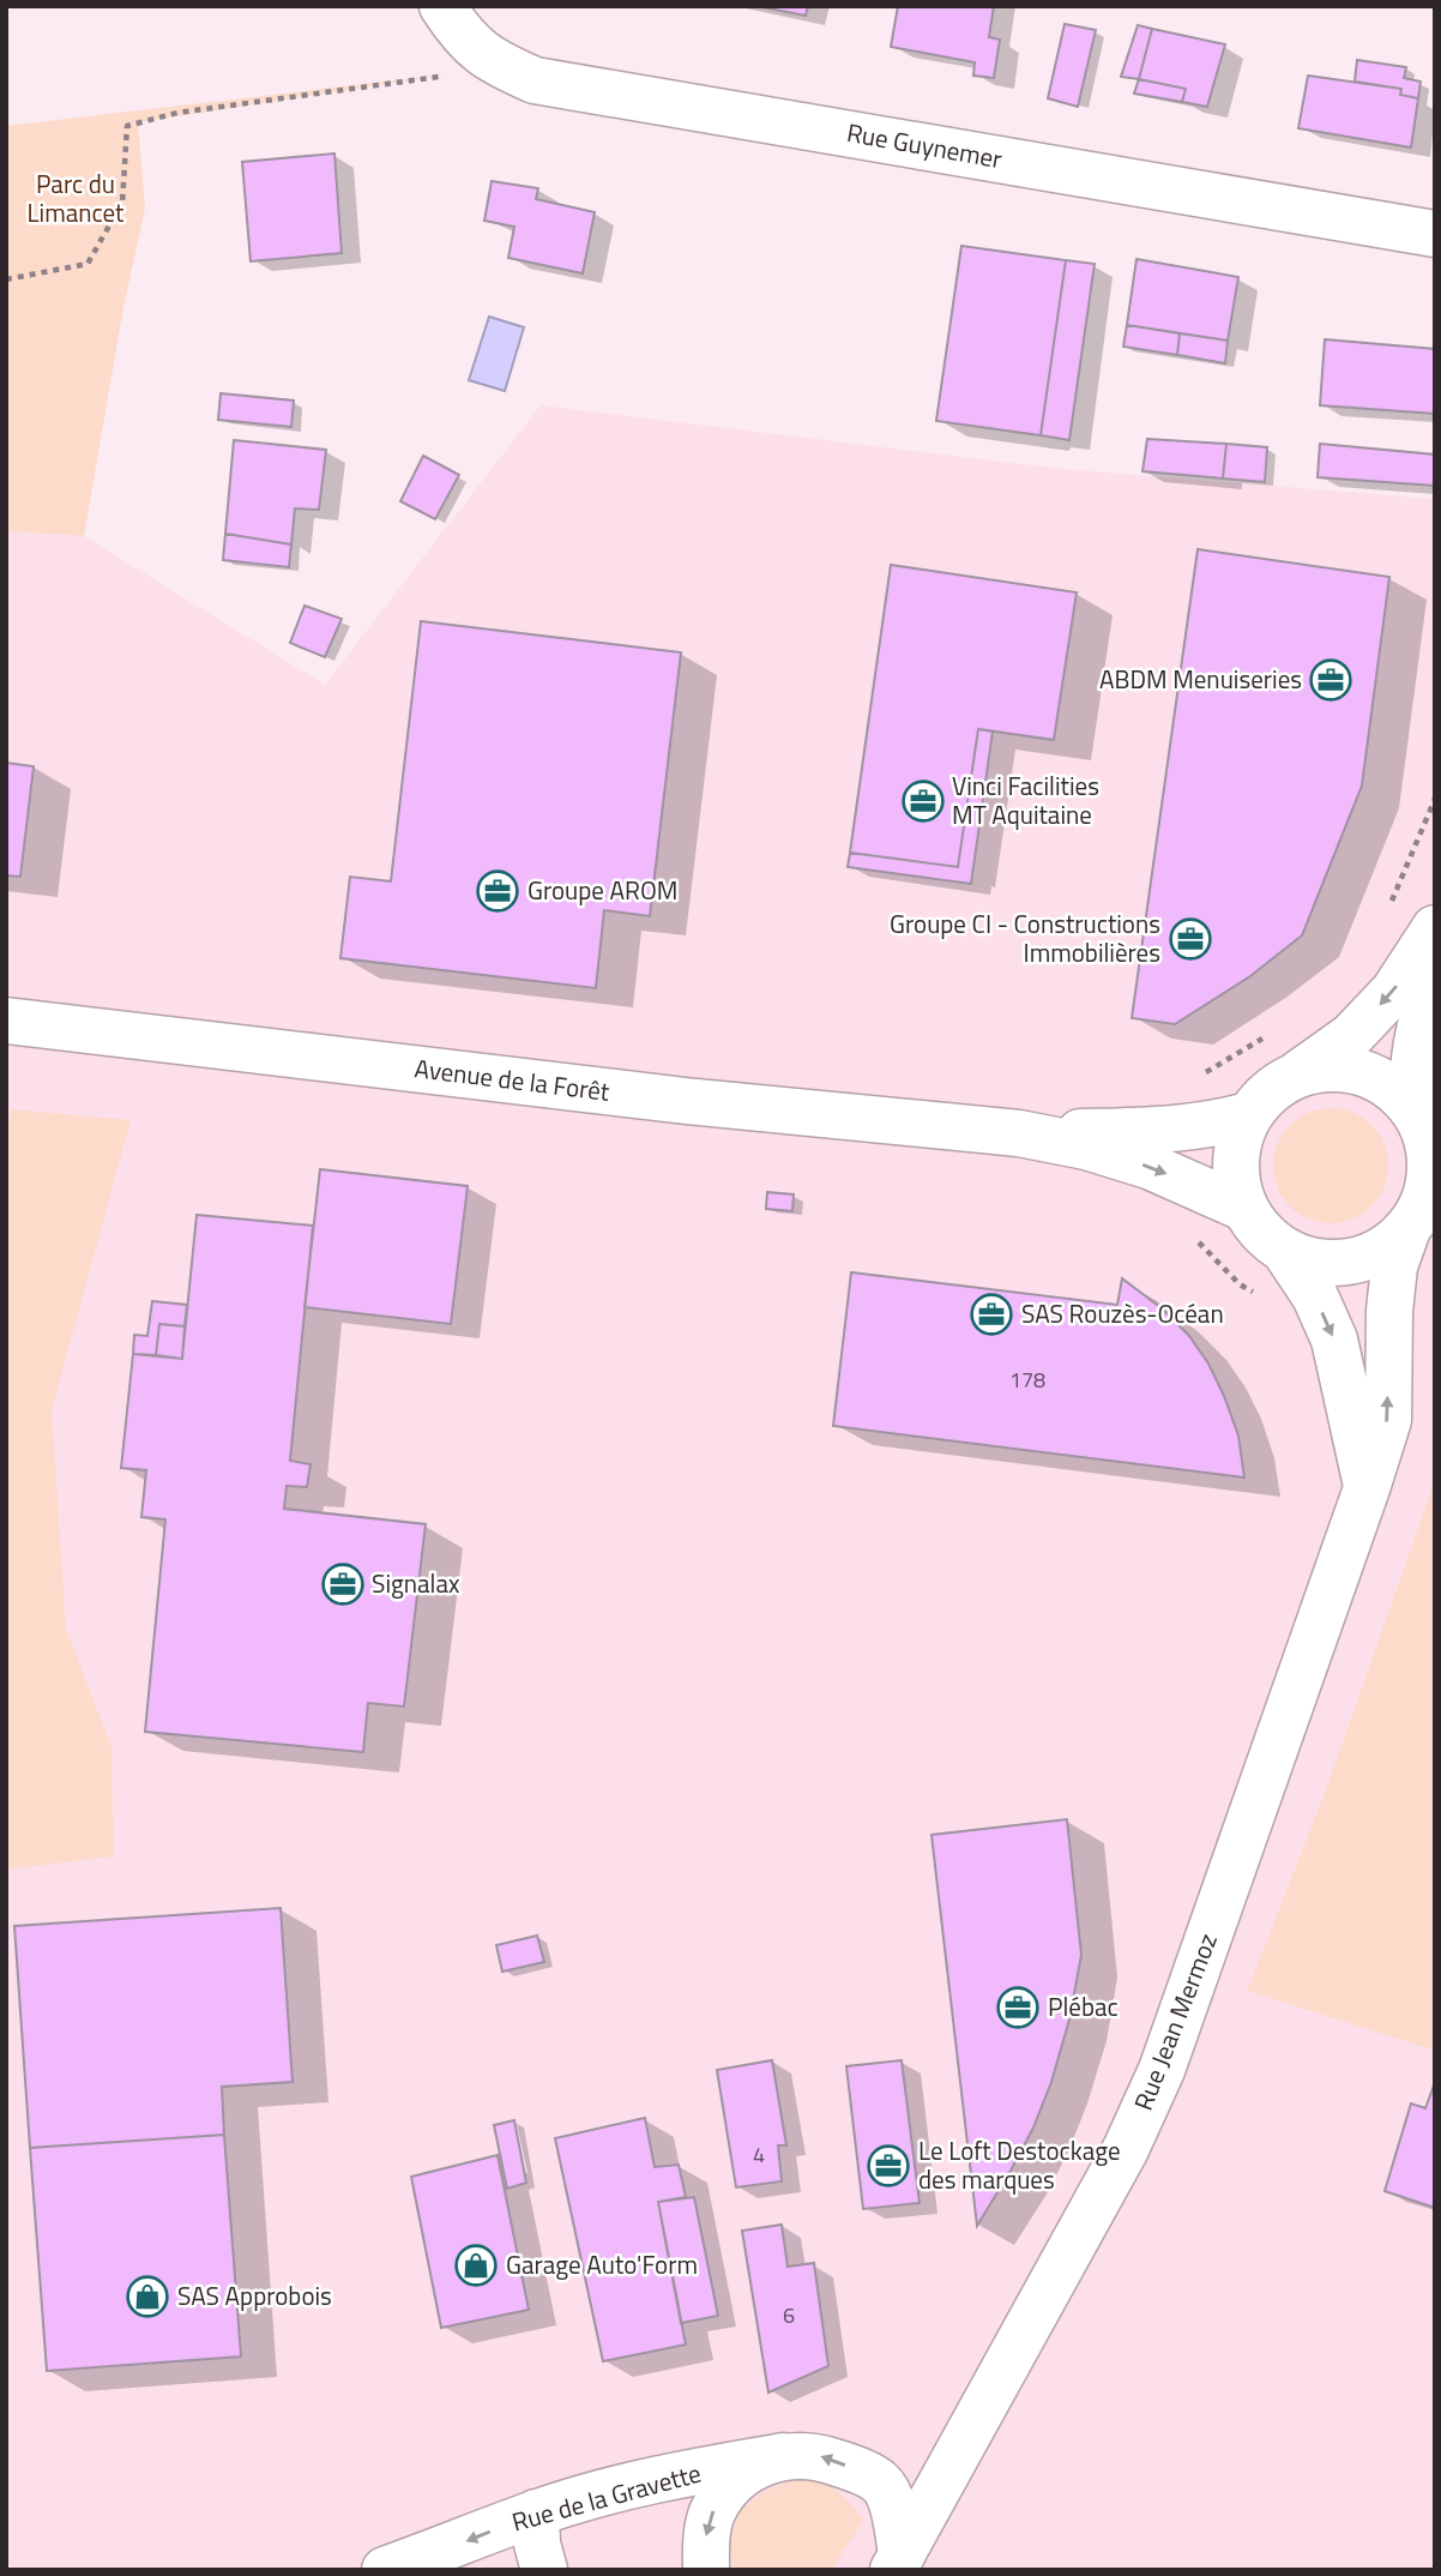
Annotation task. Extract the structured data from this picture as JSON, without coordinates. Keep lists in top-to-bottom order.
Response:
{
  "streets": {
    "street": [
      "Rue Guynemer",
      "Avenue de la Forêt",
      "Rue Jean Mermoz",
      "Rue de la Gravette"
    ]
  },
  "crossings": [
    ["Avenue de la Forêt", "Rue Jean Mermoz"]
  ],
  "one_way": ["Rue de la Gravette"],
  "parks": ["Parc du Limancet"],
  "places": {
    "office": [
      "ABDM Menuiseries",
      "Vinci Facilities MT Aquitaine",
      "Groupe AROM",
      "Groupe CI - Constructions Immobilières",
      "SAS Rouzès-Océan",
      "Signalax",
      "Plébac",
      "Le Loft Destockage des marques"
    ],
    "shop": ["Garage Auto'Form", "SAS Approbois"]
  },
  "house_numbers": ["178", "4", "6"]
}
